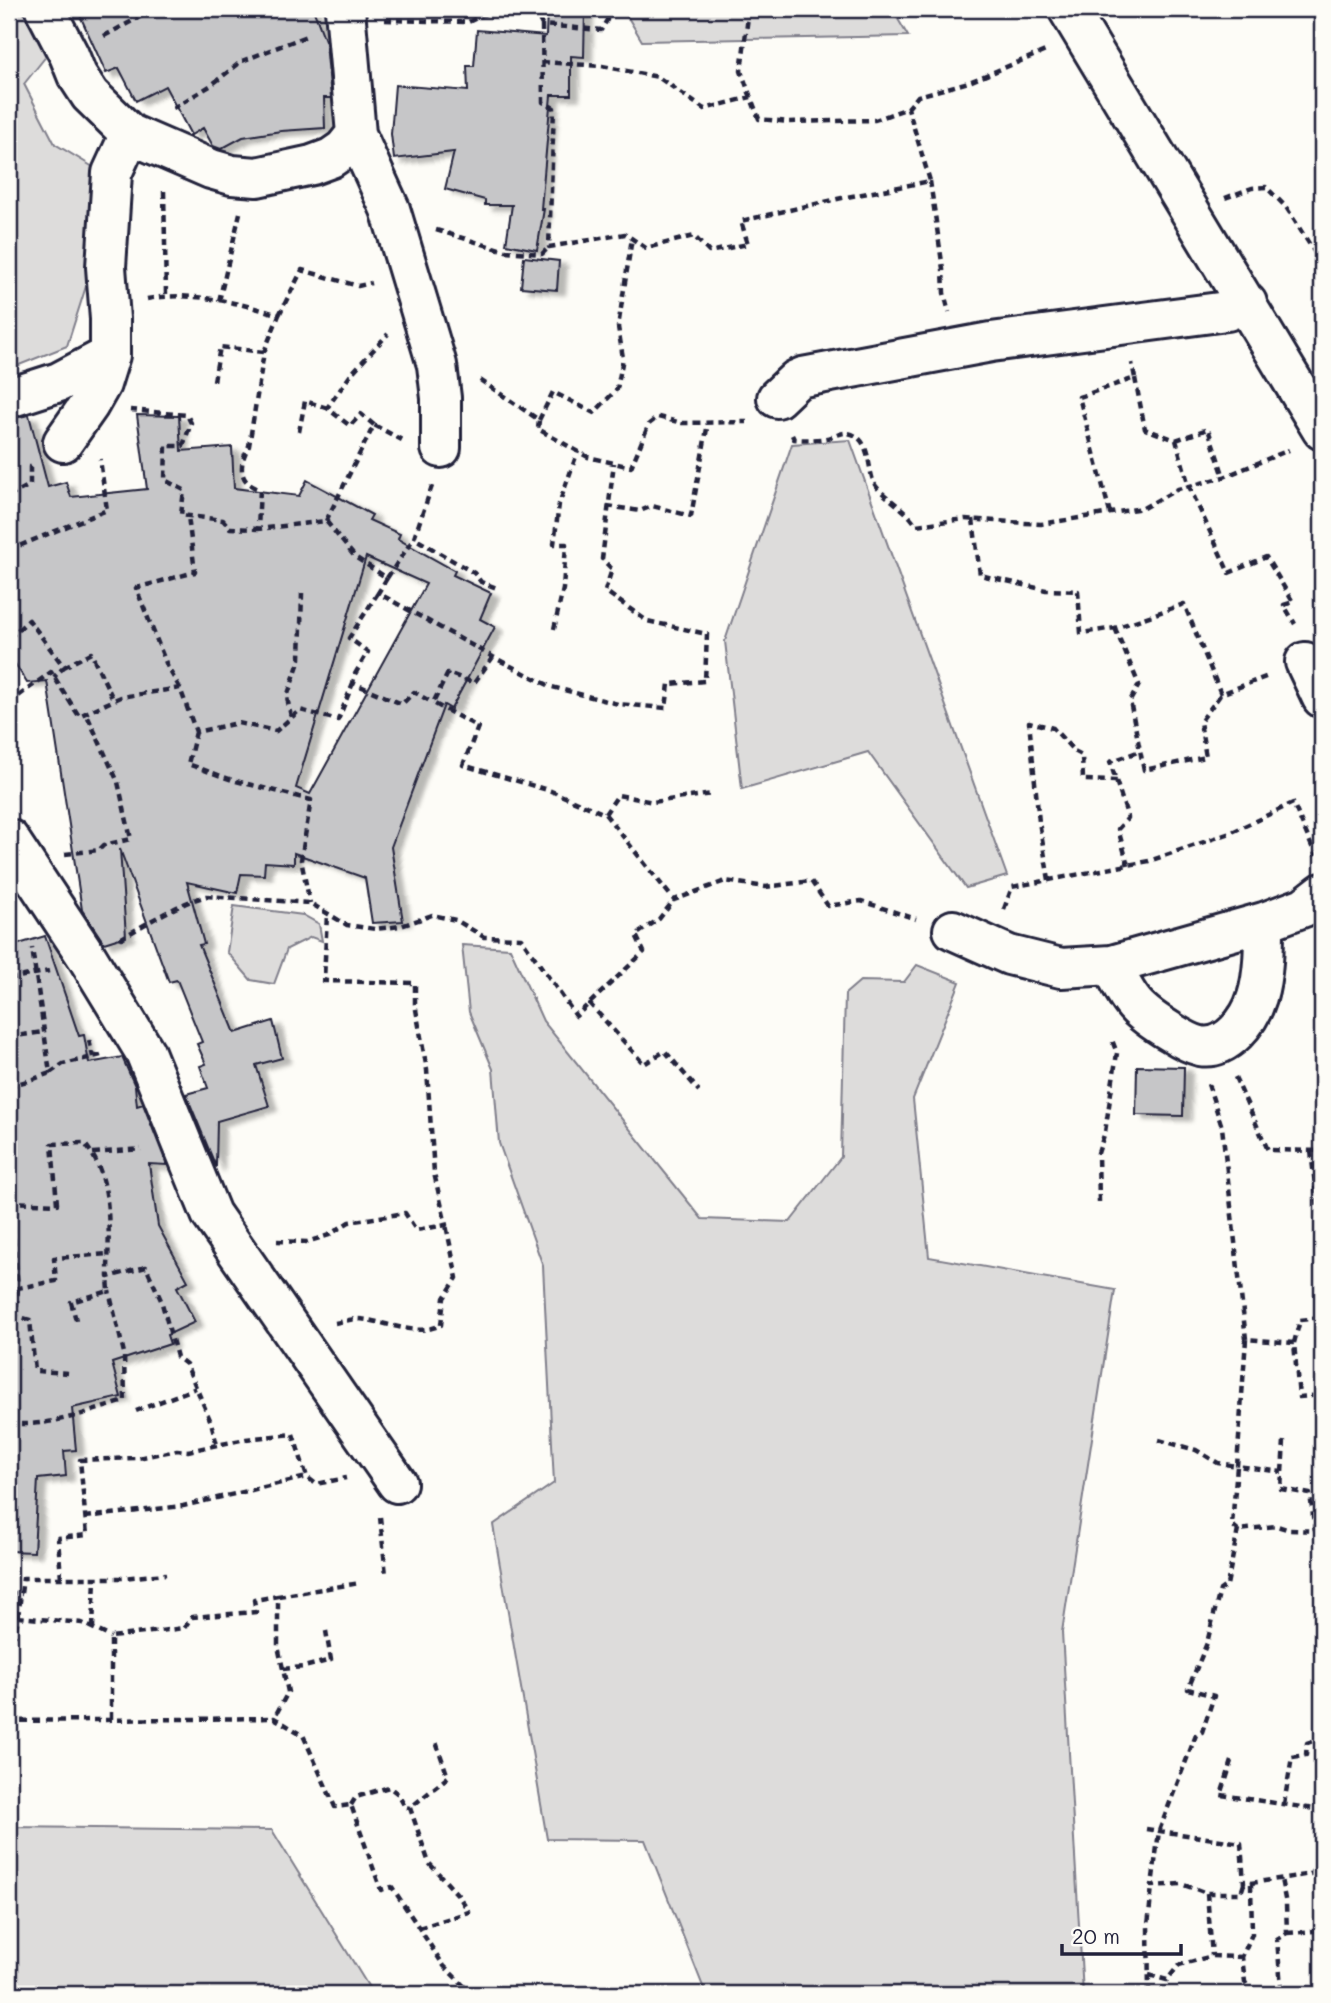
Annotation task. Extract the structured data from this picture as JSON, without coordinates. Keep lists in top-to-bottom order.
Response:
{
  "scale_bar": "20 m"
}
